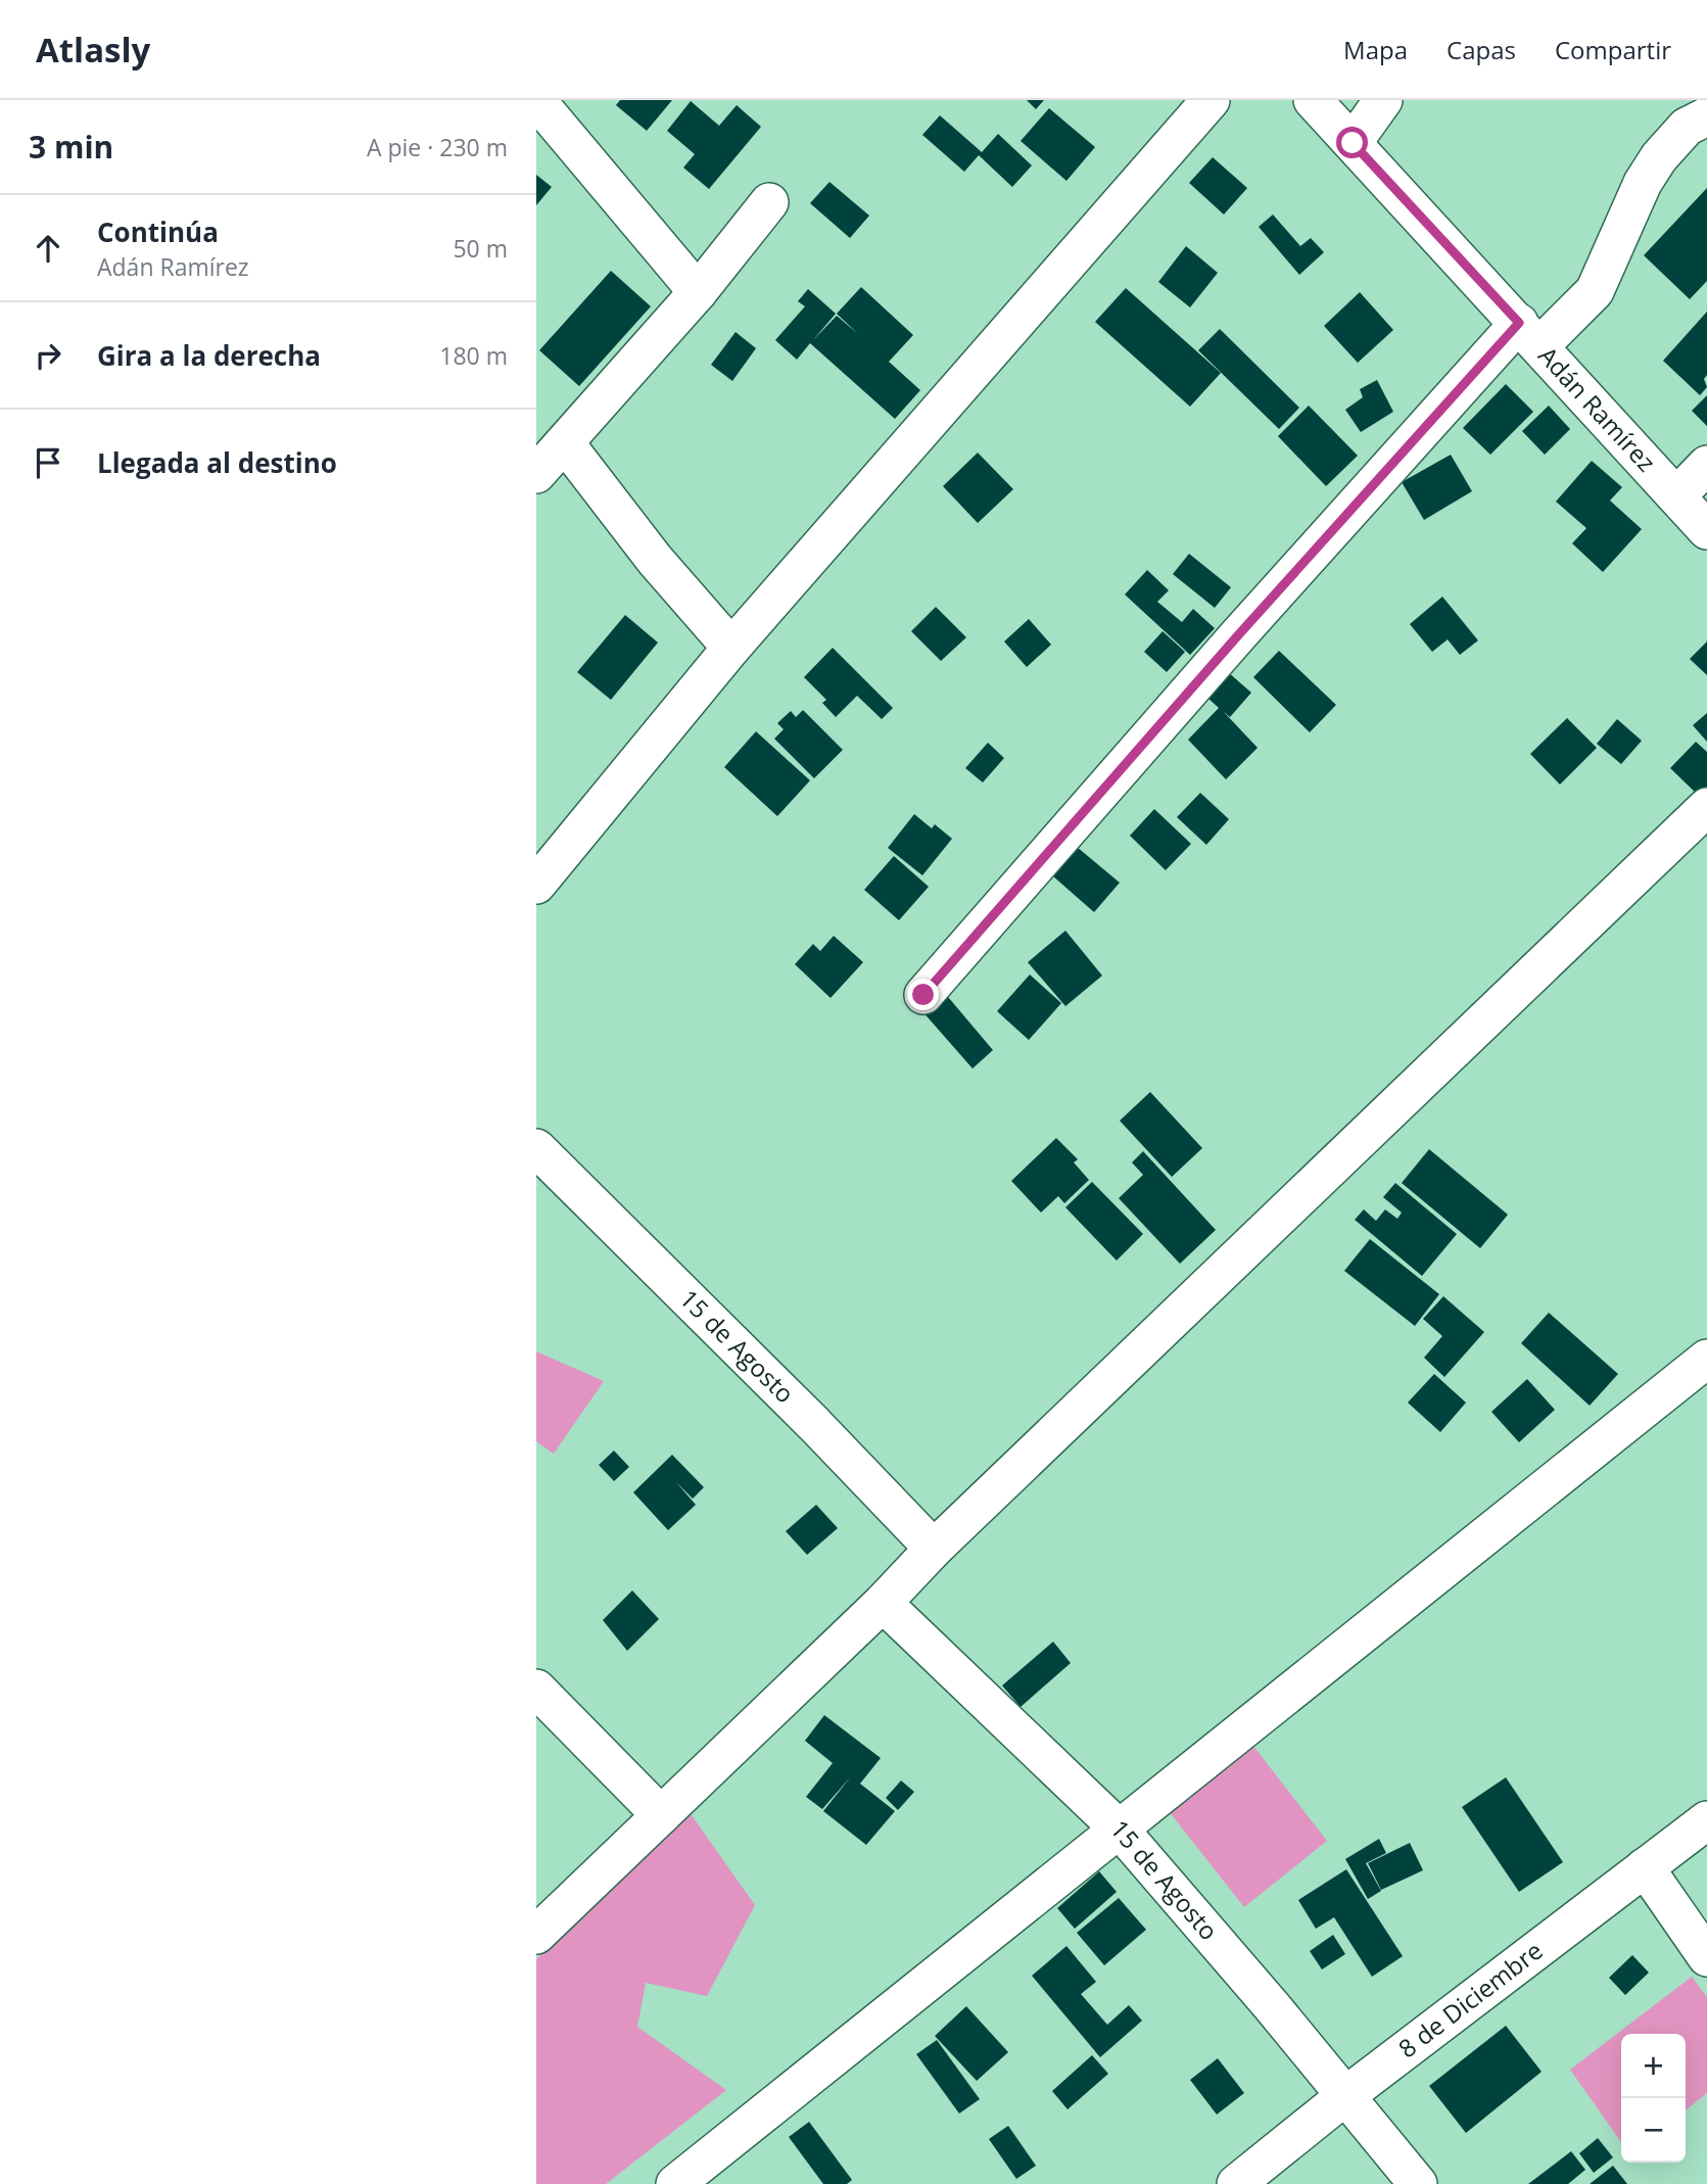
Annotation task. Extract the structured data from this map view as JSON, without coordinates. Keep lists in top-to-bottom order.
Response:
{
  "streets": {
    "street": ["Adán Ramírez", "15 de Agosto", "8 de Diciembre"]
  },
  "crossings": [
    ["15 de Agosto", "8 de Diciembre"]
  ],
  "page": {
    "header": "Atlasly",
    "nav": ["Mapa", "Capas", "Compartir"],
    "heading": ["3 min", "A pie · 230 m"],
    "list": [
      ["Continúa", "Adán Ramírez", "50 m"],
      ["Gira a la derecha", "180 m"],
      "Llegada al destino"
    ],
    "map_buttons": ["+", "−"]
  }
}
